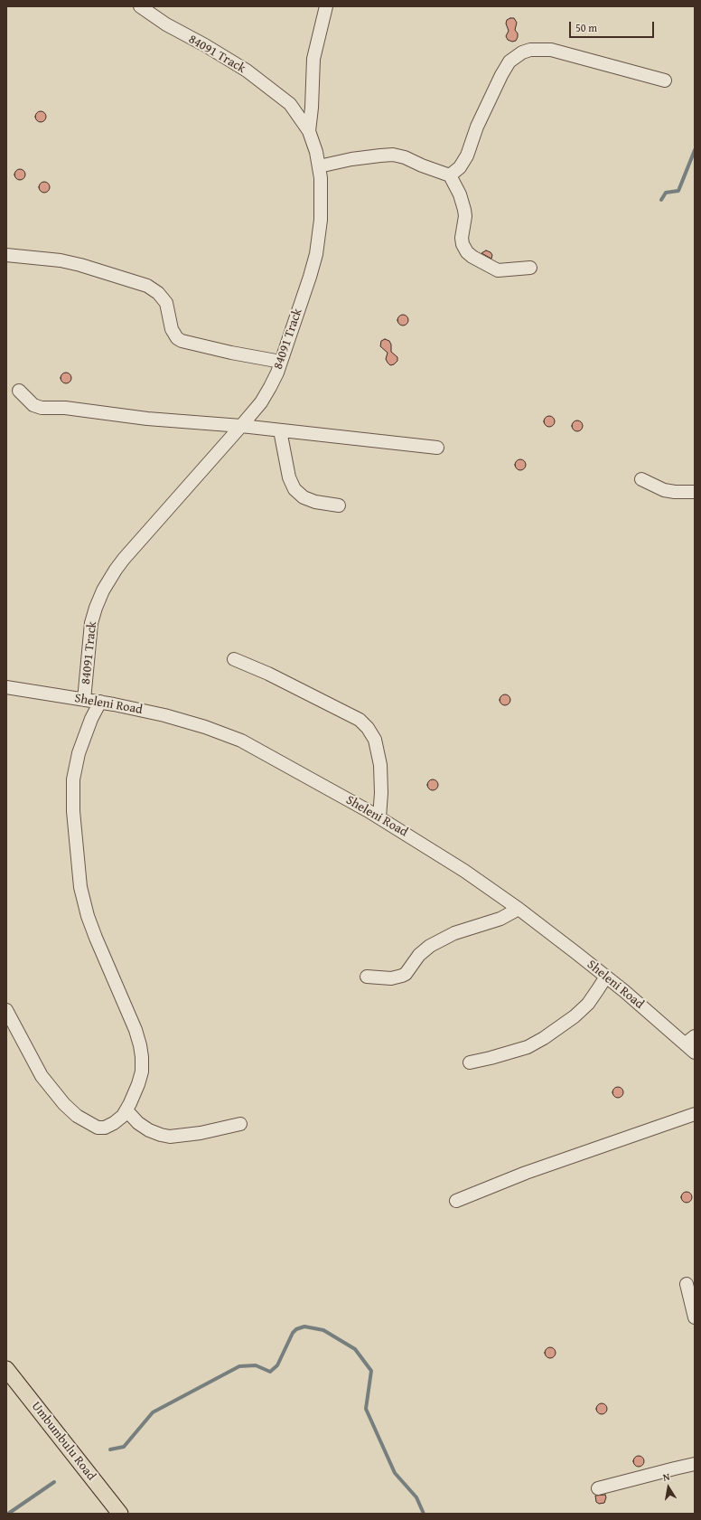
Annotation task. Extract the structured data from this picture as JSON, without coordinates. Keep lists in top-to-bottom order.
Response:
{
  "streets": {
    "main road": ["Umbumbulu Road"],
    "street": ["84091 Track", "Sheleni Road"]
  },
  "crossings": [
    ["84091 Track", "Sheleni Road"]
  ],
  "scale_bar": "50 m",
  "north": "top"
}
